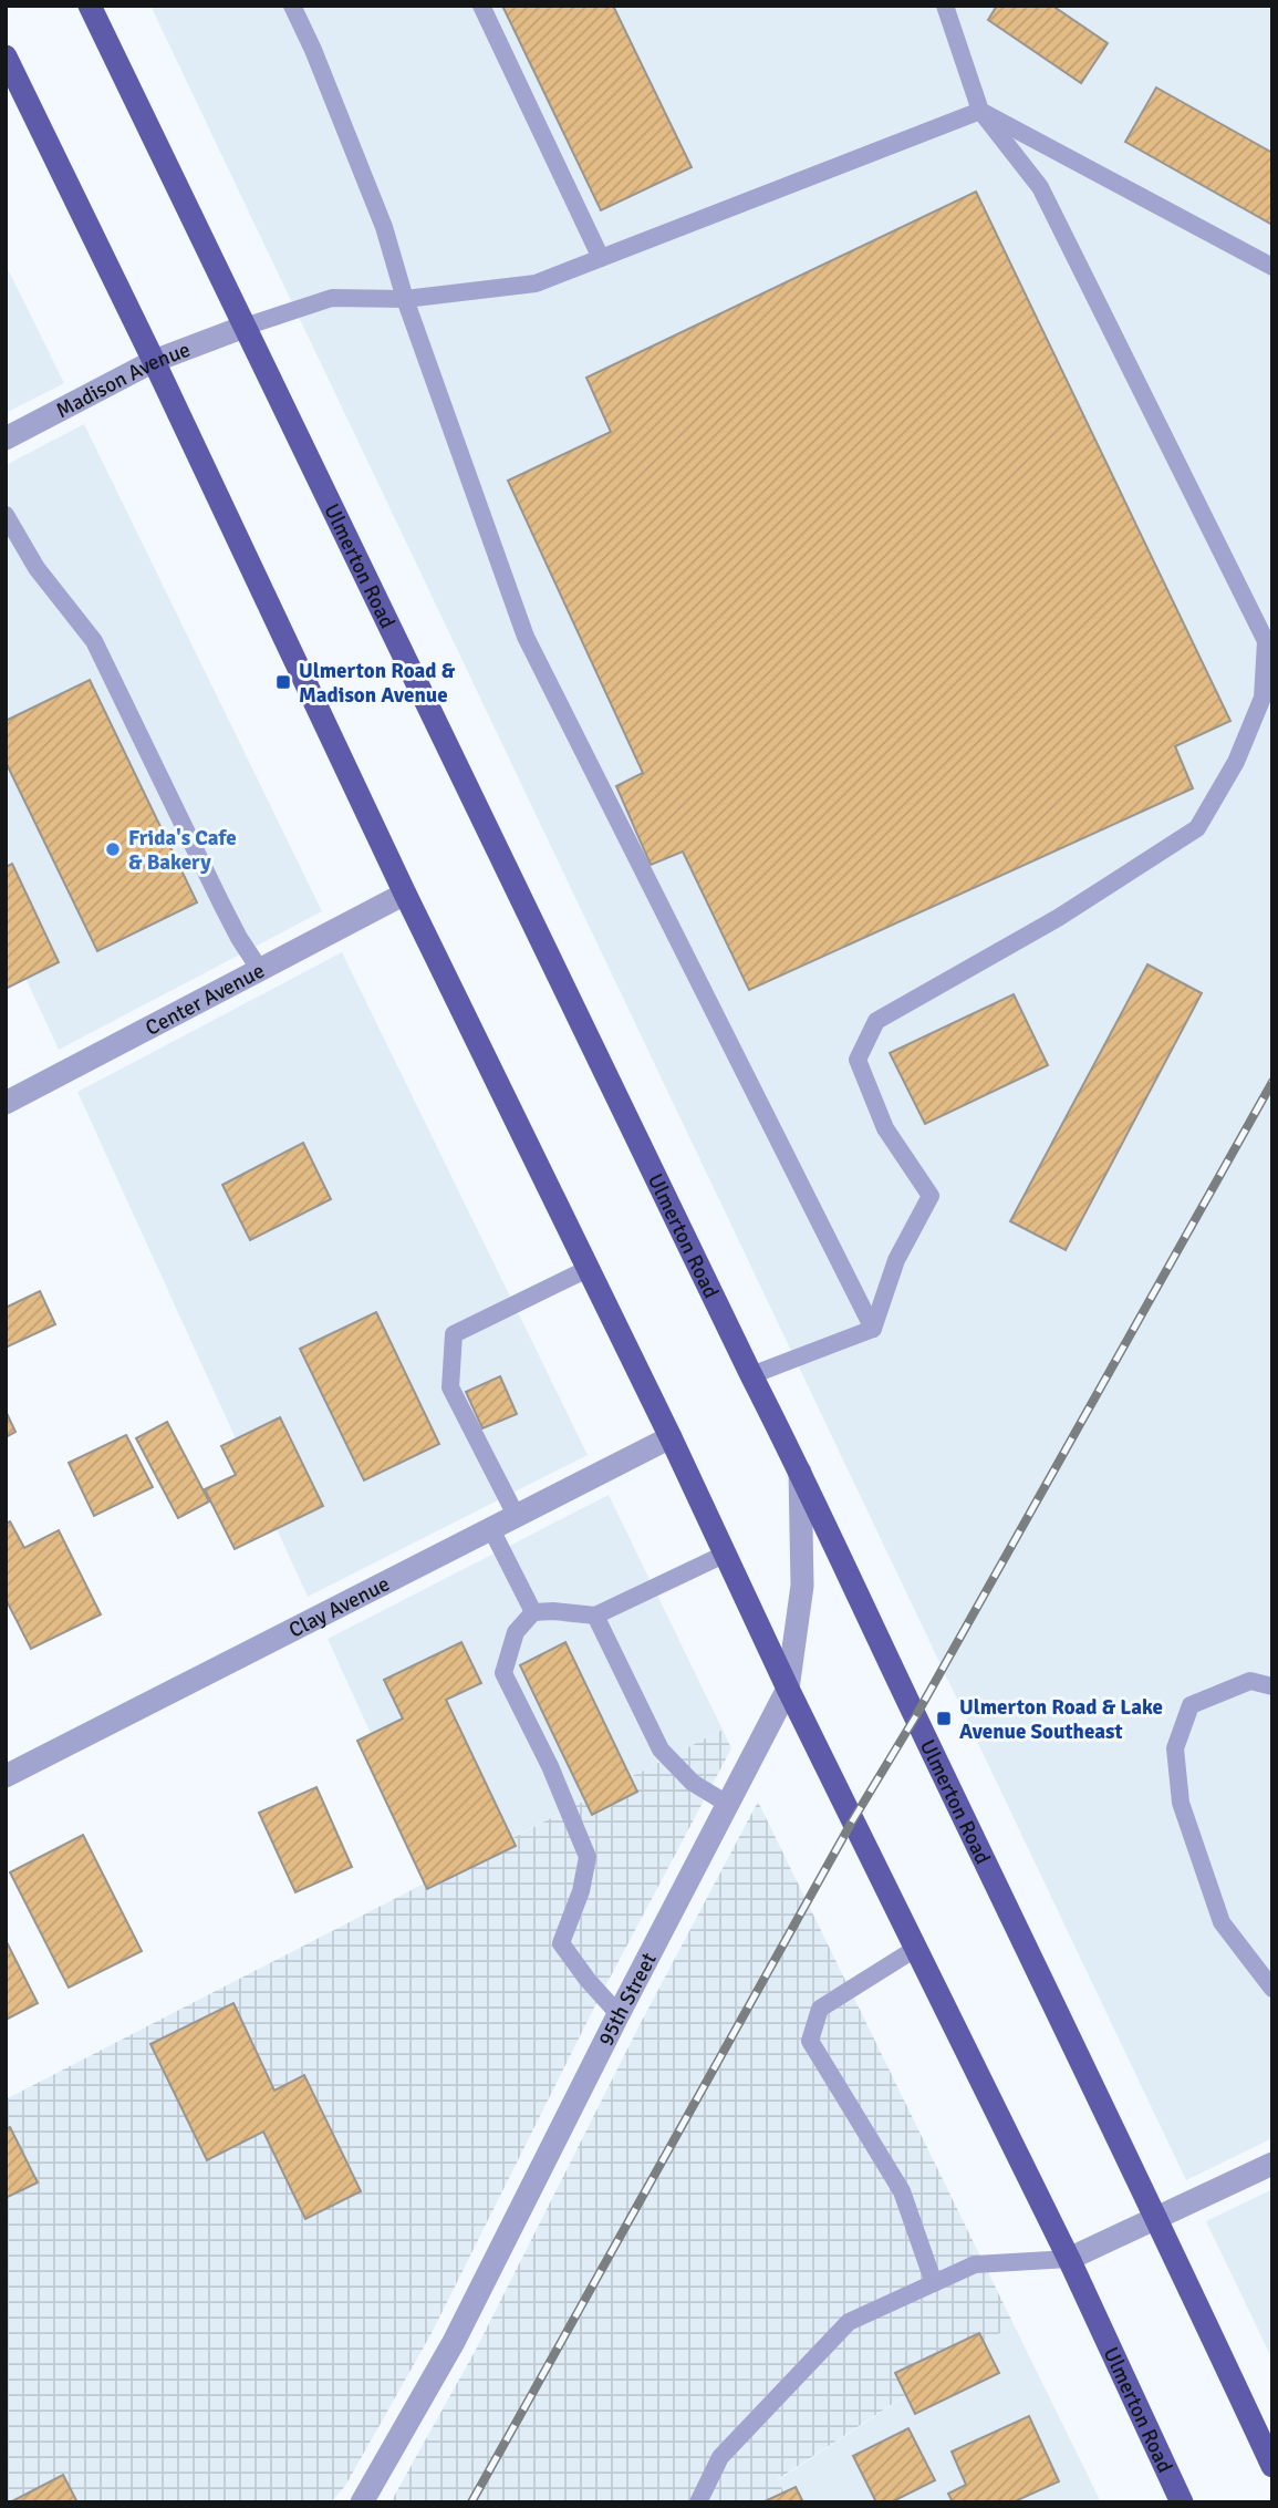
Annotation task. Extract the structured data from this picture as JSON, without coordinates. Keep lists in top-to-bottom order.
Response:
{
  "streets": {
    "main road": ["Ulmerton Road"],
    "street": [
      "Madison Avenue",
      "Center Avenue",
      "Clay Avenue",
      "95th Street"
    ]
  },
  "crossings": [
    ["Madison Avenue", "Ulmerton Road"],
    ["Ulmerton Road", "Center Avenue"],
    ["Ulmerton Road", "Clay Avenue"],
    ["Ulmerton Road", "95th Street"]
  ],
  "places": {
    "transit": ["Ulmerton Road & Madison Avenue", "Ulmerton Road & Lake Avenue Southeast"],
    "other": ["Frida's Cafe & Bakery"]
  }
}
